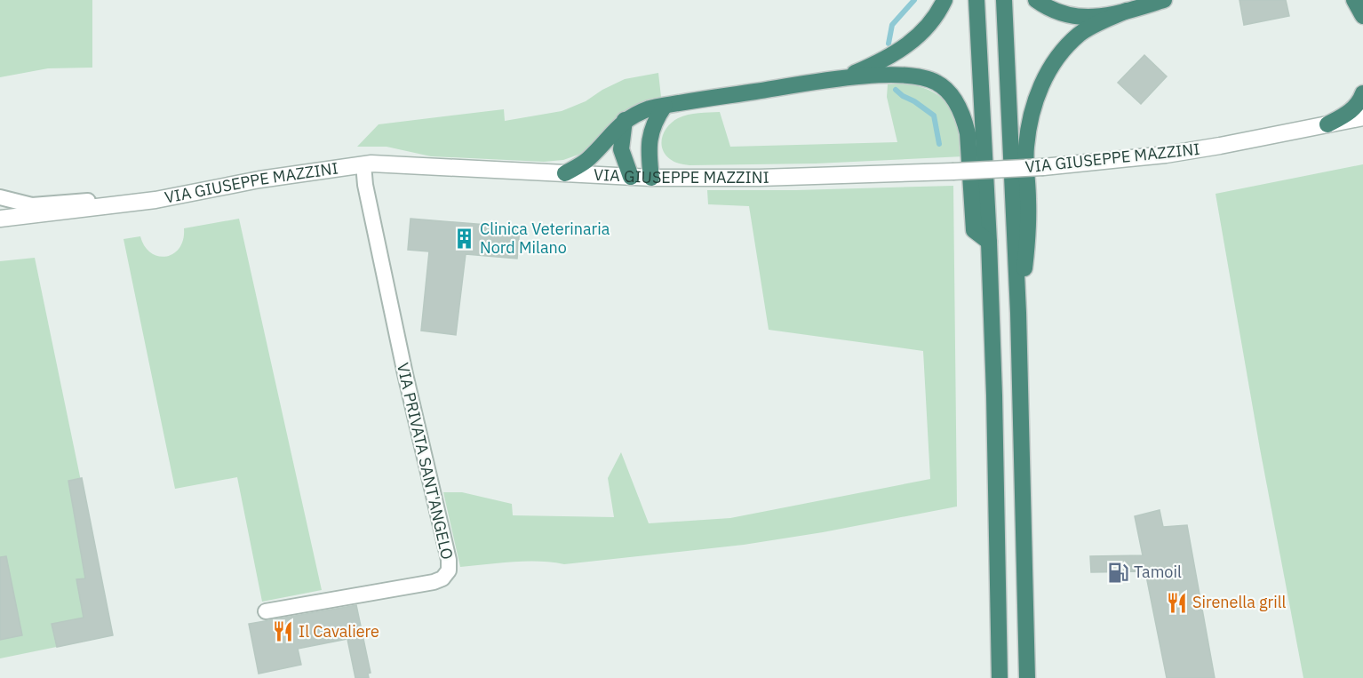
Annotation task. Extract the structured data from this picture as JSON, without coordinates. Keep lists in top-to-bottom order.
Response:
{
  "streets": {
    "street": ["VIA GIUSEPPE MAZZINI", "VIA PRIVATA SANT'ANGELO"]
  },
  "crossings": [
    ["VIA GIUSEPPE MAZZINI", "VIA PRIVATA SANT'ANGELO"]
  ],
  "places": {
    "building": ["Clinica Veterinaria Nord Milano"],
    "fuel station": ["Tamoil"],
    "restaurant": ["Sirenella grill", "Il Cavaliere"]
  }
}
